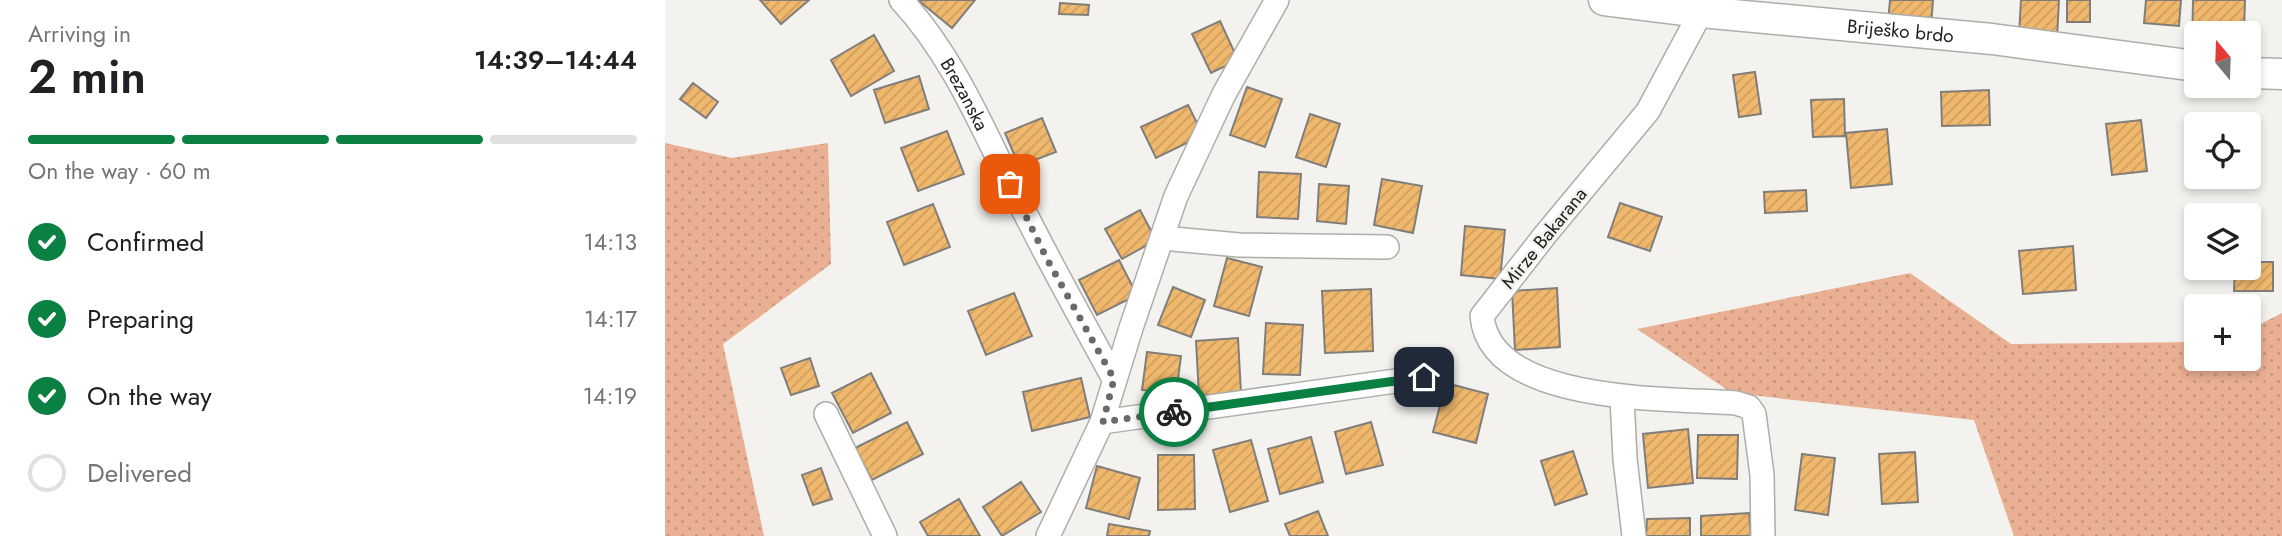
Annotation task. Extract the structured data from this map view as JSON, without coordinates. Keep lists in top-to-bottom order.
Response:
{
  "streets": {
    "street": ["Briješko brdo", "Brezanska", "Mirze Bakarana"]
  },
  "crossings": [
    ["Briješko brdo", "Mirze Bakarana"]
  ],
  "north": "top",
  "page": {
    "heading": ["2 min", "Arriving in", "14:39–14:44"],
    "map_buttons": "+",
    "bar": "On the way · 60 m",
    "list": [
      ["Confirmed", "14:13"],
      ["Preparing", "14:17"],
      ["On the way", "14:19"],
      "Delivered"
    ]
  }
}
